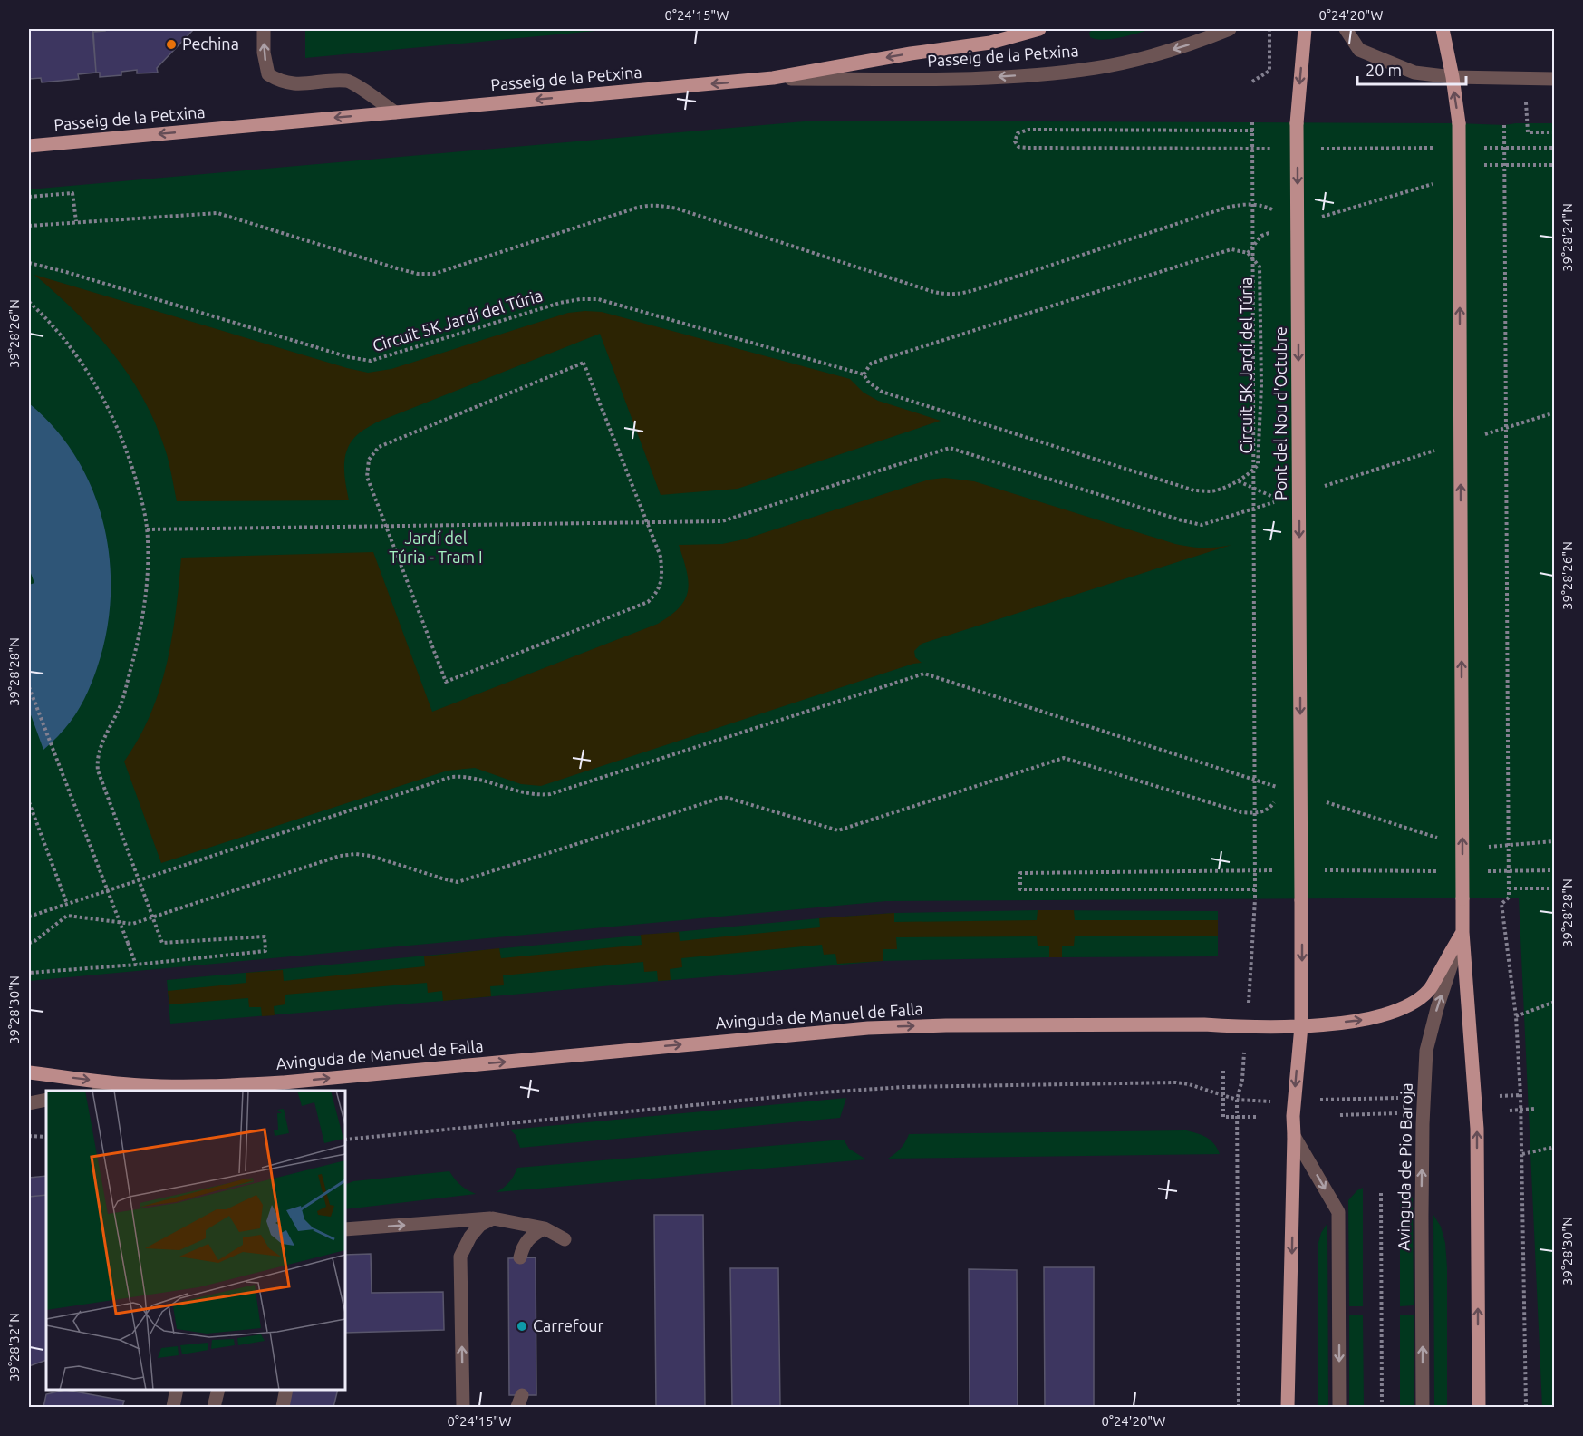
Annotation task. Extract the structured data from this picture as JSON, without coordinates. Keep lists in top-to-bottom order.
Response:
{
  "streets": {
    "main road": [
      "Passeig de la Petxina",
      "Pont del Nou d'Octubre",
      "Avinguda de Manuel de Falla",
      "Avinguda de Pio Baroja"
    ],
    "path": ["Circuit 5K Jardí del Túria"]
  },
  "crossings": [
    ["Pont del Nou d'Octubre", "Avinguda de Manuel de Falla"],
    ["Avinguda de Manuel de Falla", "Avinguda de Pio Baroja"]
  ],
  "one_way": [
    "Passeig de la Petxina",
    "Pont del Nou d'Octubre",
    "Avinguda de Manuel de Falla",
    "Avinguda de Pio Baroja"
  ],
  "parks": ["Jardí del Túria - Tram I"],
  "places": ["Pechina", "Carrefour"],
  "scale_bar": "20 m",
  "coordinates": [
    "0°24'15\"W",
    "0°24'20\"W",
    "39°28'24\"N",
    "39°28'26\"N",
    "39°28'28\"N",
    "39°28'30\"N",
    "39°28'32\"N"
  ]
}
